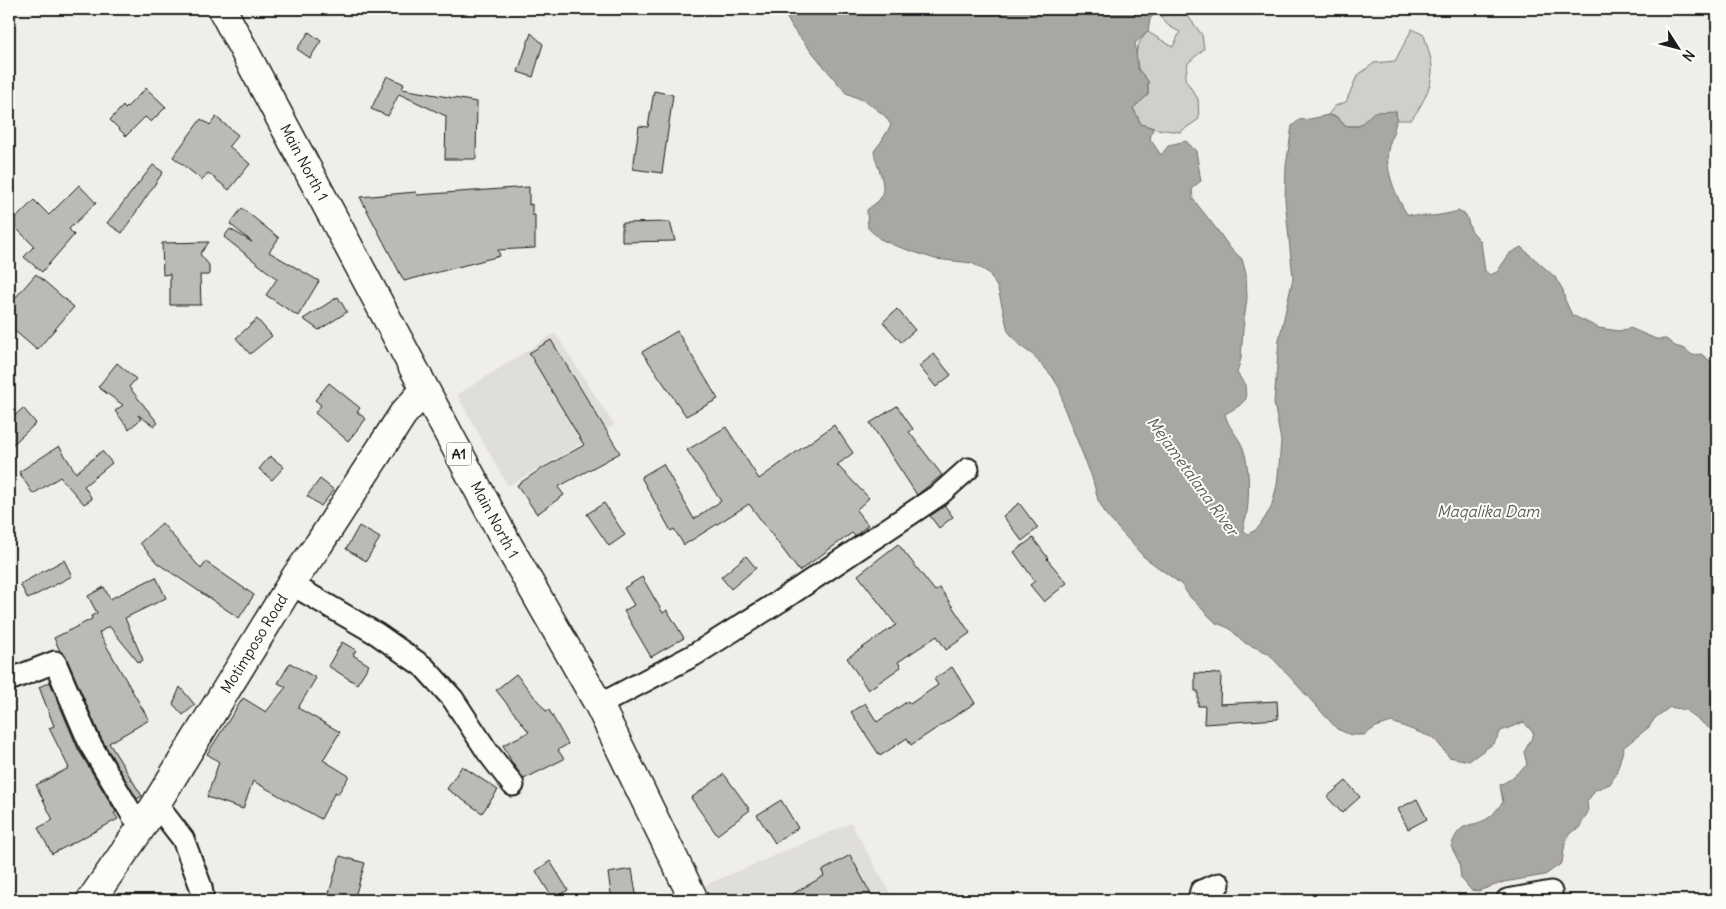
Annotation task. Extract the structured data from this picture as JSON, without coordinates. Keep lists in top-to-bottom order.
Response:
{
  "streets": {
    "main road": ["Main North 1", "A1", "Motimposo Road"]
  },
  "crossings": [
    ["Main North 1", "Motimposo Road"]
  ],
  "water": ["Mejametalana River", "Maqalika Dam"],
  "north": "bottom right"
}
